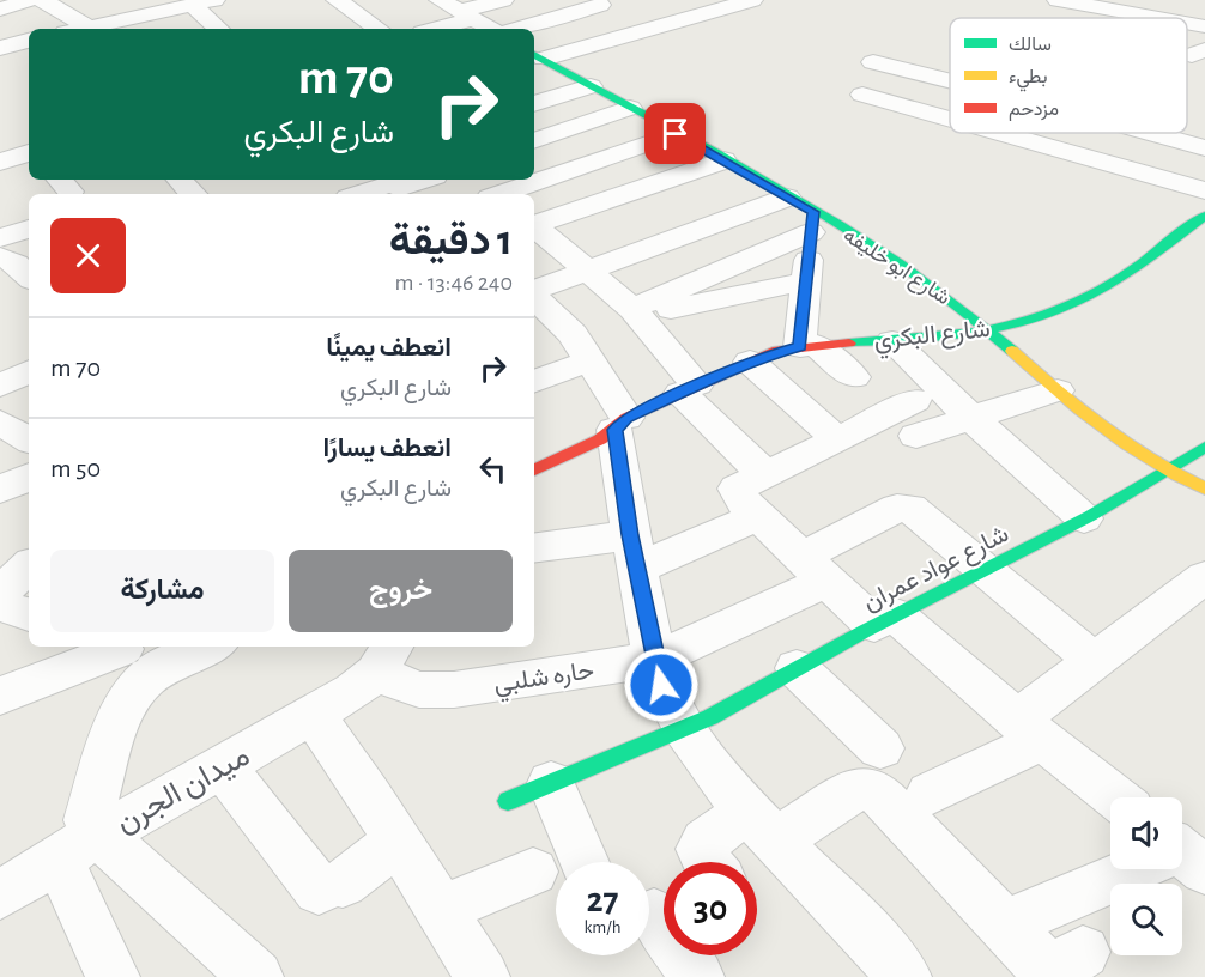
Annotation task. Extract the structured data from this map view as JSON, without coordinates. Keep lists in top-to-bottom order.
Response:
{
  "streets": {
    "street": [
      "شارع ابو خليفه",
      "شارع البكري",
      "شارع عواد عمران",
      "حاره شلبي",
      "ميدان الجرن"
    ]
  },
  "crossings": [
    ["شارع ابو خليفه", "شارع البكري"],
    ["شارع ابو خليفه", "شارع عواد عمران"],
    ["شارع عواد عمران", "حاره شلبي"],
    ["حاره شلبي", "ميدان الجرن"]
  ],
  "legend": ["سالك", "بطيء", "مزدحم"],
  "page": {
    "turn": ["70 m", "شارع البكري"],
    "heading": ["1 دقيقة", "240 m · 13:46"],
    "list": [
      {
        "name": "انعطف يمينًا",
        "note": "شارع البكري",
        "value": "70 m"
      },
      {
        "name": "انعطف يسارًا",
        "note": "شارع البكري",
        "value": "50 m"
      }
    ],
    "buttons": ["خروج", "مشاركة"],
    "speed": "27 km/h",
    "limit": "30"
  }
}
